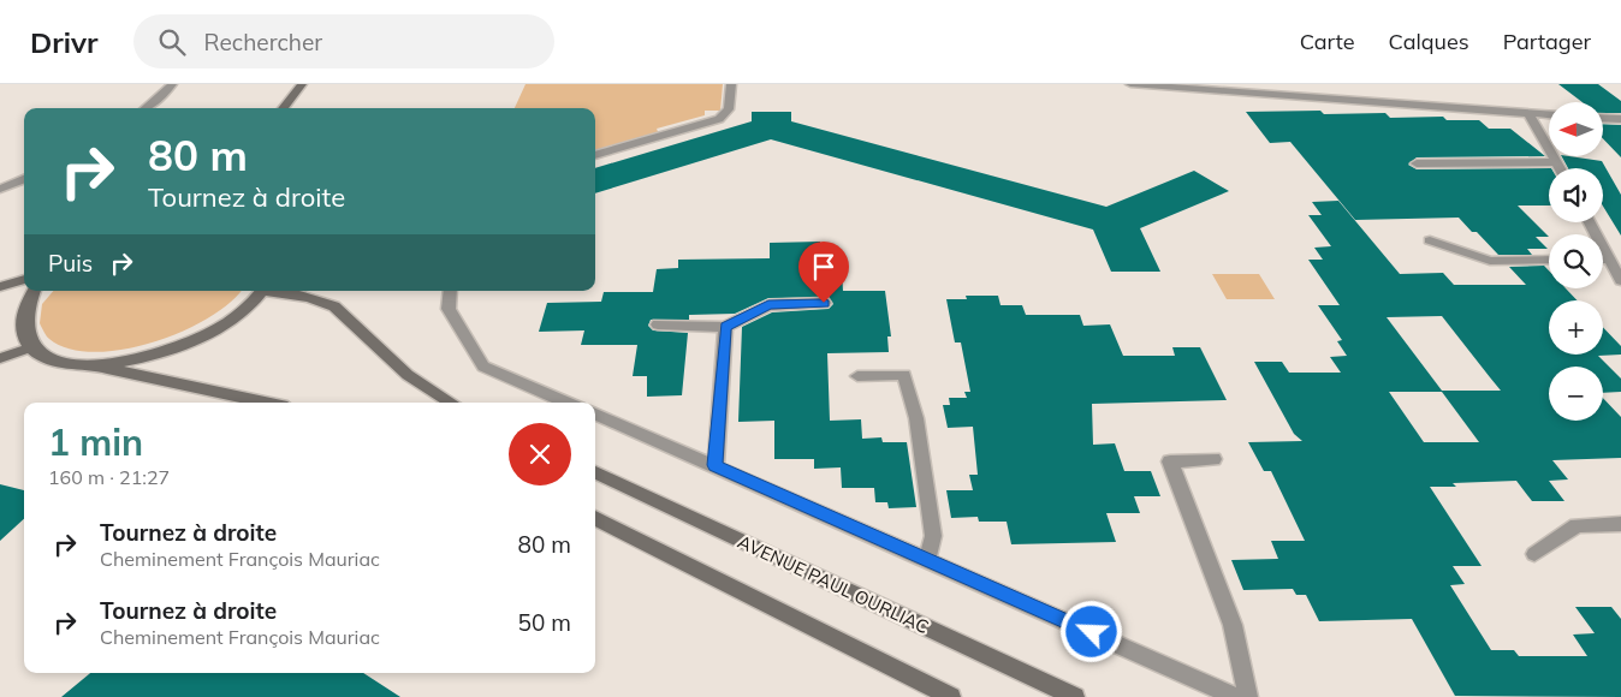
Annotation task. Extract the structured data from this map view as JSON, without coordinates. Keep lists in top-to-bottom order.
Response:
{
  "streets": {
    "main road": ["AVENUE PAUL OURLIAC"]
  },
  "north": "left",
  "page": {
    "header": "Drivr",
    "search": "Rechercher",
    "nav": ["Carte", "Calques", "Partager"],
    "map_buttons": ["+", "−"],
    "turn": ["80 m", "Tournez à droite"],
    "then": "Puis",
    "heading": ["1 min", "160 m · 21:27"],
    "list": [
      {
        "name": "Tournez à droite",
        "note": "Cheminement François Mauriac",
        "value": "80 m"
      },
      {
        "name": "Tournez à droite",
        "note": "Cheminement François Mauriac",
        "value": "50 m"
      }
    ]
  }
}
